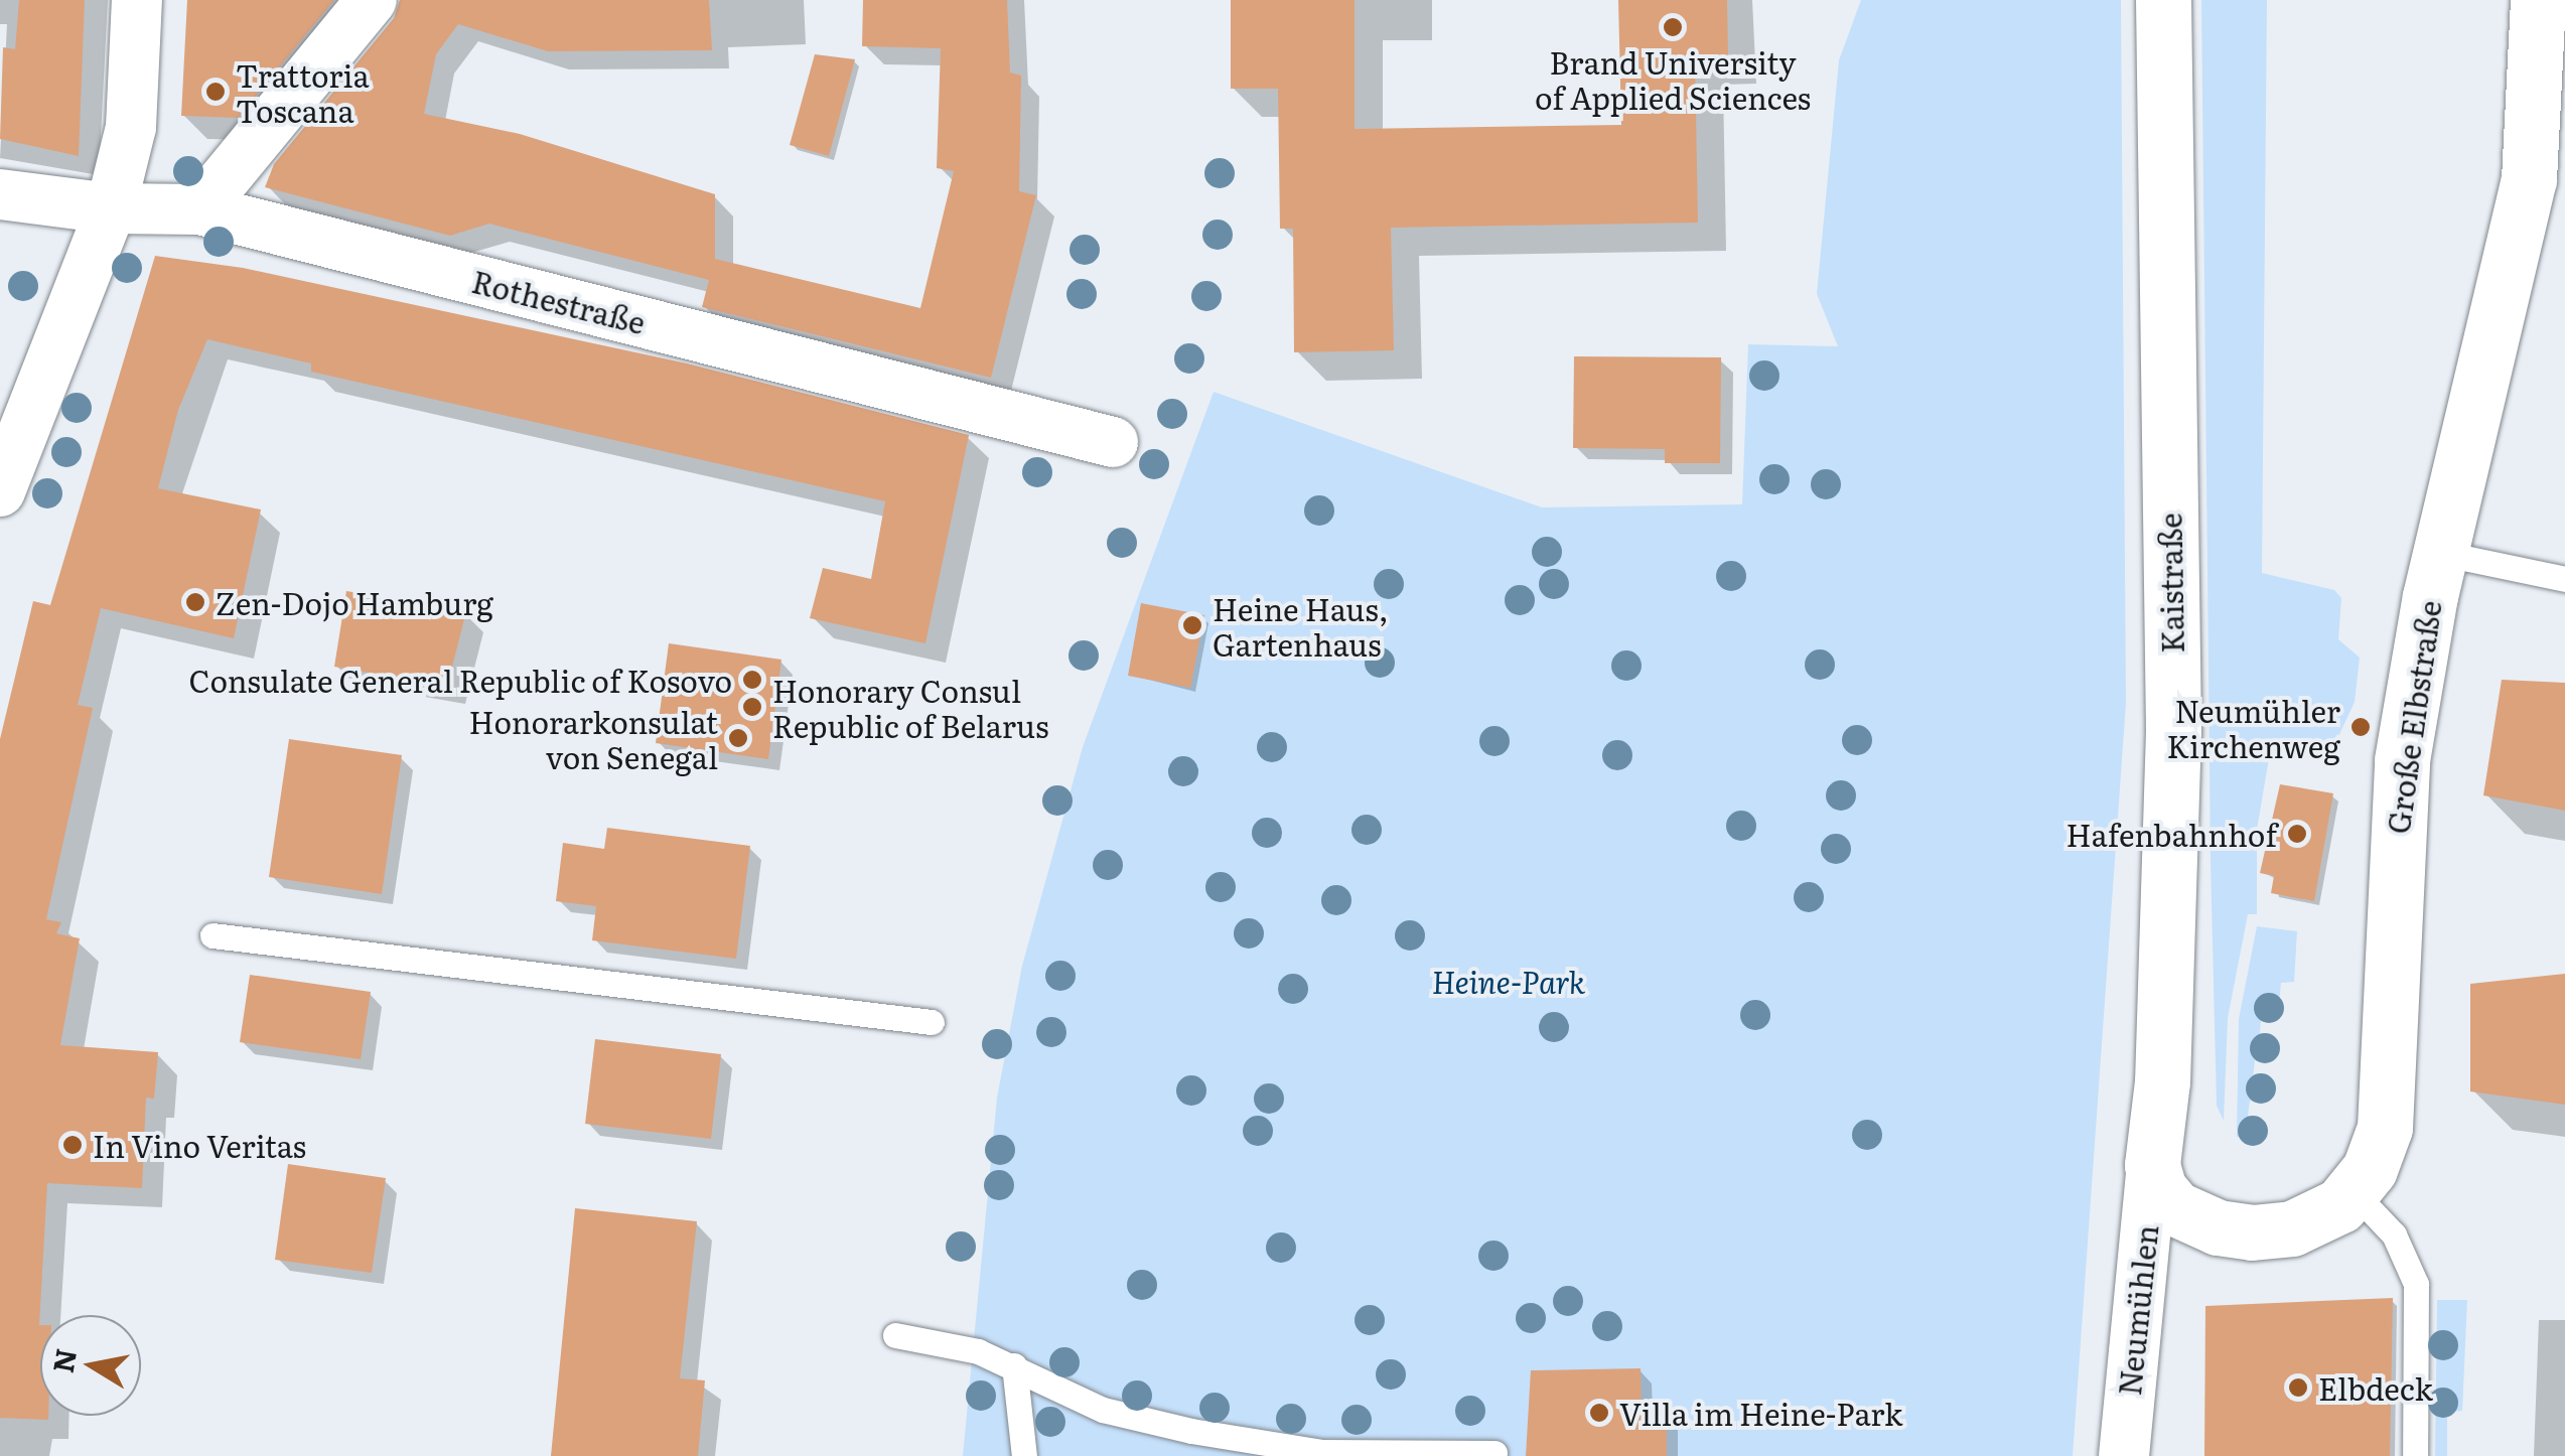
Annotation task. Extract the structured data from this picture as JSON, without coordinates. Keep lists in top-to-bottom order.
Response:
{
  "streets": {
    "street": [
      "Rothestraße",
      "Kaistraße",
      "Große Elbstraße",
      "Neumühlen"
    ]
  },
  "crossings": [
    ["Kaistraße", "Neumühlen"]
  ],
  "parks": ["Heine-Park"],
  "places": [
    "Brand University of Applied Sciences",
    "Trattoria Toscana",
    "Zen-Dojo Hamburg",
    "Heine Haus, Gartenhaus",
    "Consulate General Republic of Kosovo",
    "Honorary Consul Republic of Belarus",
    "Neumühler Kirchenweg",
    "Honorarkonsulat von Senegal",
    "Hafenbahnhof",
    "In Vino Veritas",
    "Elbdeck",
    "Villa im Heine-Park"
  ],
  "north": "left"
}
